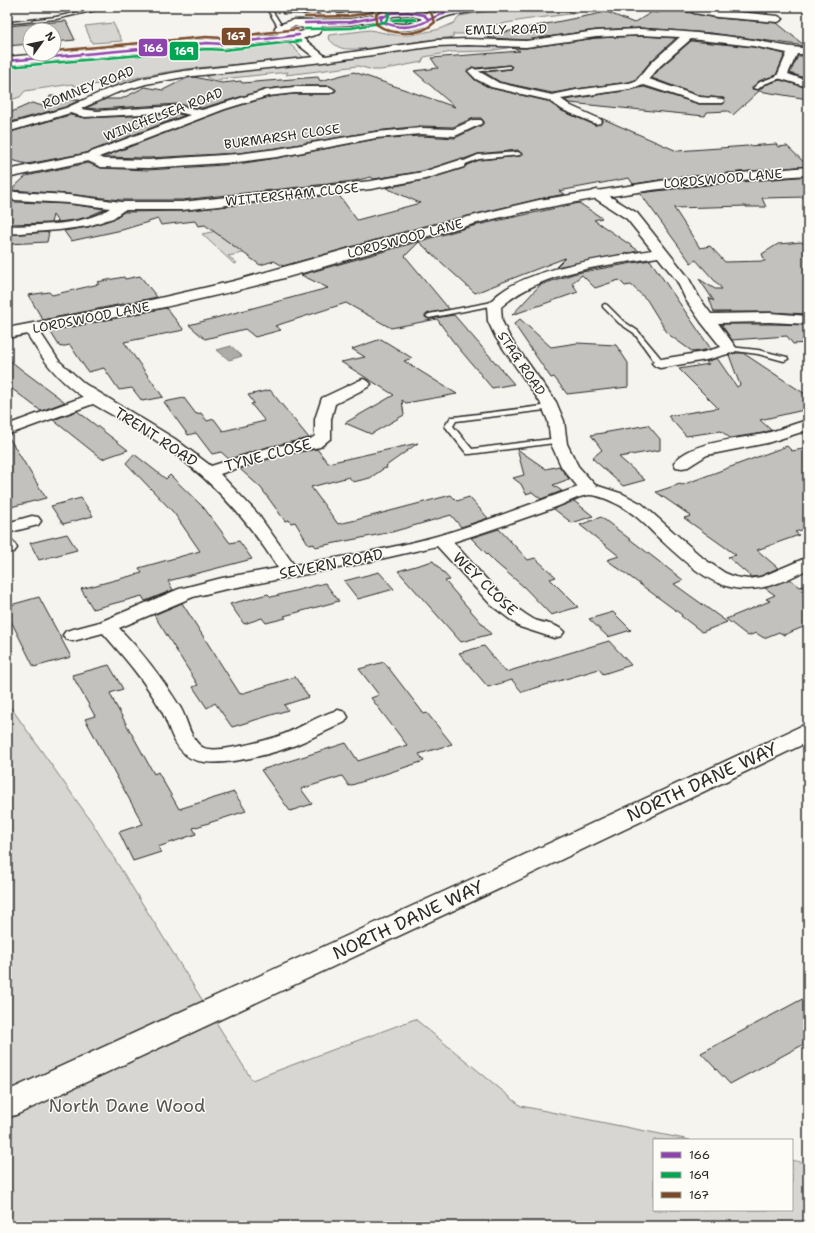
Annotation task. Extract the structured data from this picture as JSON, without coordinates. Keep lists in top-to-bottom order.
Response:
{
  "streets": {
    "street": [
      "EMILY ROAD",
      "ROMNEY ROAD",
      "WINCHELSEA ROAD",
      "BURMARSH CLOSE",
      "LORDSWOOD LANE",
      "WITTERSHAM CLOSE",
      "STAG ROAD",
      "TRENT ROAD",
      "TYNE CLOSE",
      "SEVERN ROAD",
      "WEY CLOSE",
      "NORTH DANE WAY"
    ]
  },
  "crossings": [
    ["EMILY ROAD", "ROMNEY ROAD"],
    ["WINCHELSEA ROAD", "BURMARSH CLOSE"],
    ["LORDSWOOD LANE", "TRENT ROAD"],
    ["STAG ROAD", "SEVERN ROAD"],
    ["TRENT ROAD", "TYNE CLOSE"],
    ["TRENT ROAD", "SEVERN ROAD"],
    ["SEVERN ROAD", "WEY CLOSE"]
  ],
  "parks": ["North Dane Wood"],
  "lines": ["transit line 166", "transit line 169", "transit line 167"],
  "legend": ["166", "169", "167"],
  "north": "top right"
}
